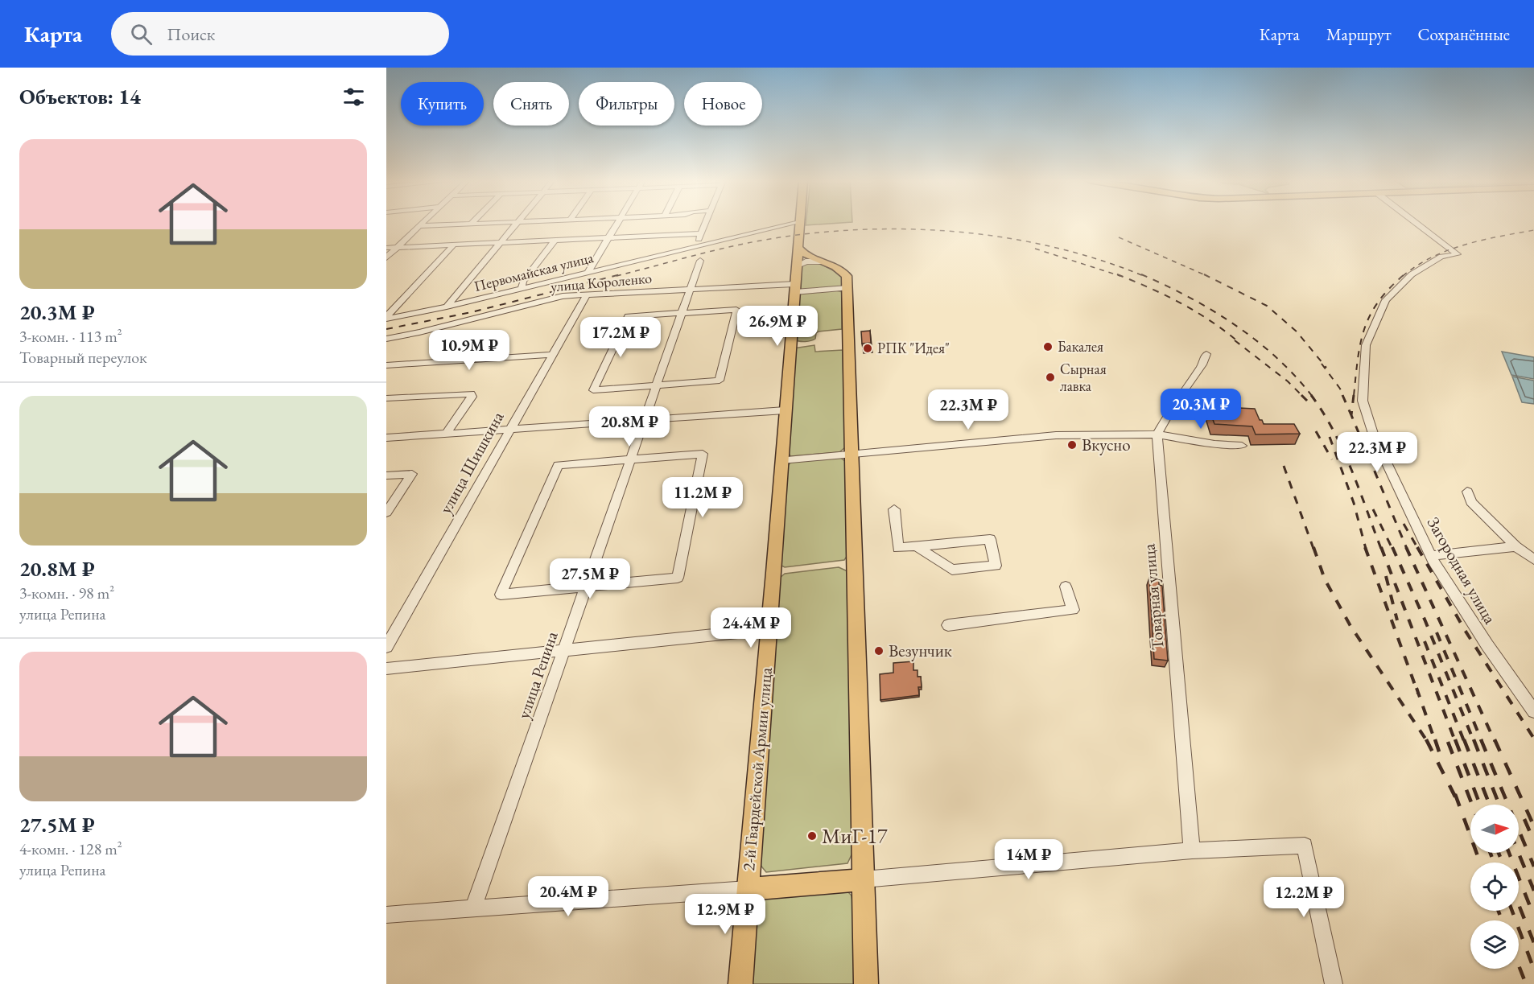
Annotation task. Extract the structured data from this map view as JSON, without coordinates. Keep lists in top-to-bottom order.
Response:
{
  "streets": {
    "main road": ["2-й Гвардейской Армии улица"],
    "street": [
      "Первомайская улица",
      "улица Короленко",
      "улица Шишкина",
      "Загородная улица",
      "Товарная улица",
      "улица Репина"
    ]
  },
  "crossings": [
    ["улица Короленко", "улица Шишкина"],
    ["улица Короленко", "улица Репина"],
    ["улица Короленко", "2-й Гвардейской Армии улица"]
  ],
  "places": [
    "Бакалея",
    "РПК \"Идея\"",
    "Сырная лавка",
    "Вкусно",
    "Везунчик",
    "МиГ-17"
  ],
  "north": "right",
  "page": {
    "header": "Карта",
    "search": "Поиск",
    "nav": ["Карта", "Маршрут", "Сохранённые"],
    "heading": "Объектов: 14",
    "chip": [
      "Купить",
      "Снять",
      "Фильтры",
      "Новое"
    ],
    "list": [
      {
        "name": "20.3M ₽",
        "note": "3-комн. · 113 m² · Товарный переулок"
      },
      {
        "name": "20.8M ₽",
        "note": "3-комн. · 98 m² · улица Репина"
      },
      {
        "name": "27.5M ₽",
        "note": "4-комн. · 128 m² · улица Репина"
      }
    ],
    "price": [
      "26.9M ₽",
      "17.2M ₽",
      "10.9M ₽",
      "20.3M ₽",
      "22.3M ₽",
      "20.8M ₽",
      "22.3M ₽",
      "11.2M ₽",
      "27.5M ₽",
      "24.4M ₽",
      "14M ₽",
      "20.4M ₽",
      "12.2M ₽",
      "12.9M ₽"
    ]
  }
}
